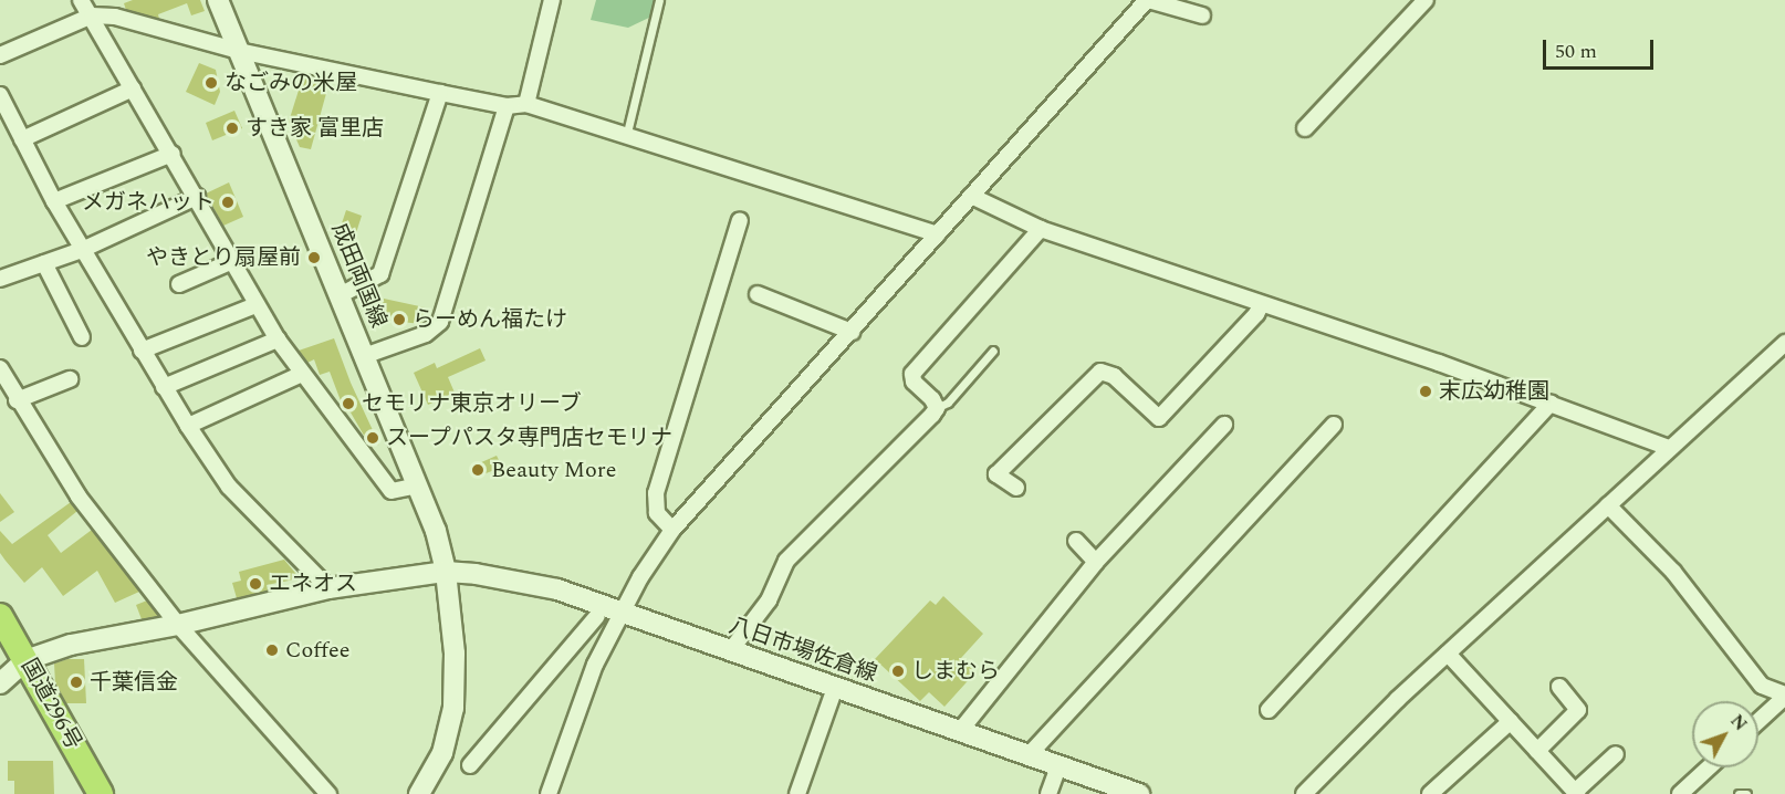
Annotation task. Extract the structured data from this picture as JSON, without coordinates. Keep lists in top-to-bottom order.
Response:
{
  "streets": {
    "highway": ["国道296号"],
    "main road": ["成田両国線", "八日市場佐倉線"]
  },
  "crossings": [
    ["成田両国線", "八日市場佐倉線"]
  ],
  "places": [
    "なごみの米屋",
    "すき家 富里店",
    "メガネハット",
    "やきとり扇屋前",
    "らーめん福たけ",
    "末広幼稚園",
    "セモリナ東京オリーブ",
    "スープパスタ専門店セモリナ",
    "Beauty More",
    "エネオス",
    "Coffee",
    "しまむら",
    "千葉信金"
  ],
  "scale_bar": "50 m",
  "north": "top right"
}
